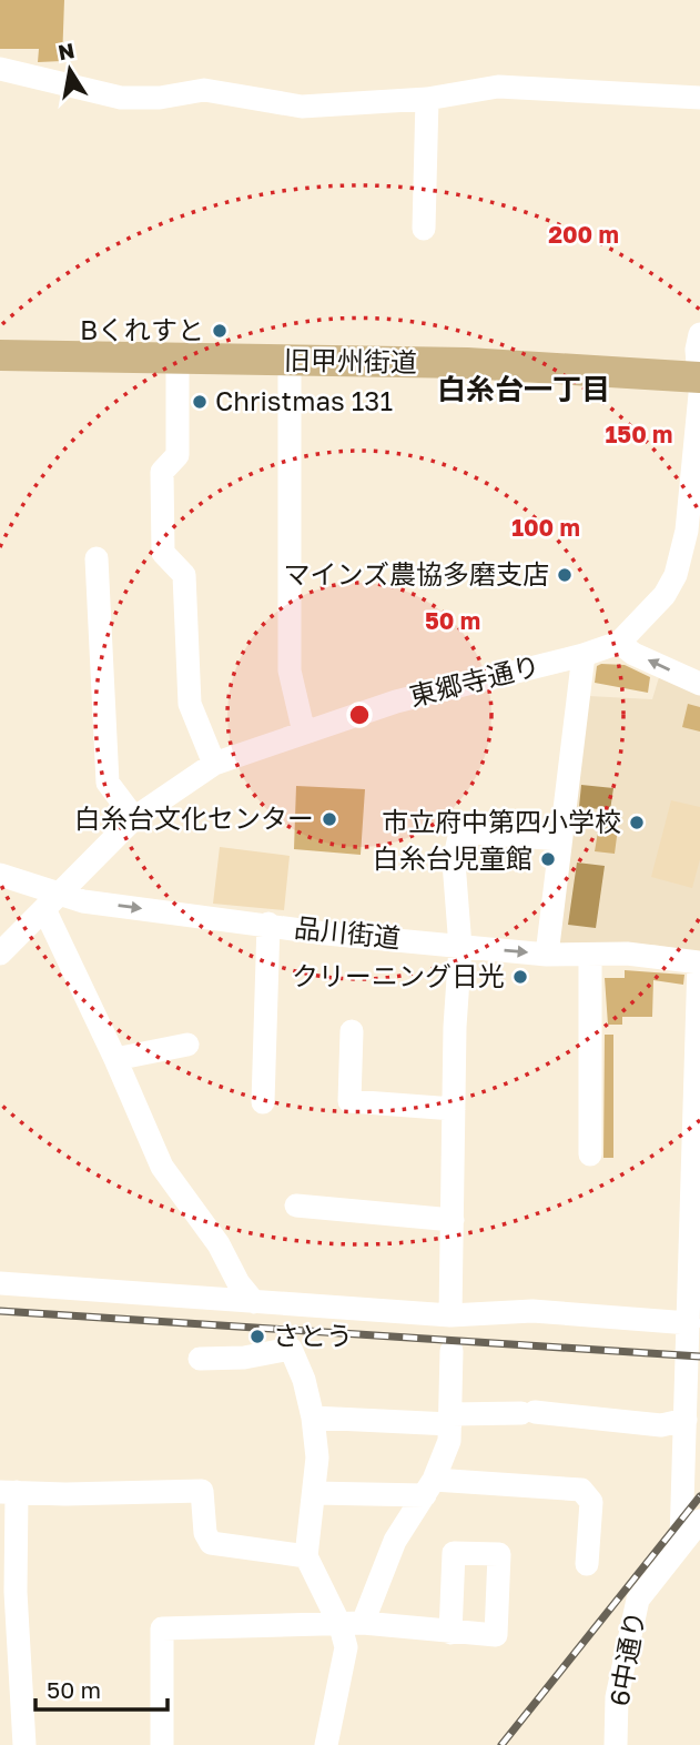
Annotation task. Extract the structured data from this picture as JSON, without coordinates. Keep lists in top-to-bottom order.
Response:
{
  "streets": {
    "main road": ["旧甲州街道"],
    "street": ["東郷寺通り", "品川街道", "6中通り"]
  },
  "crossings": [
    ["旧甲州街道", "東郷寺通り"],
    ["東郷寺通り", "品川街道"]
  ],
  "one_way": ["品川街道"],
  "districts": ["白糸台一丁目"],
  "places": [
    "Bくれすと",
    "Christmas 131",
    "マインズ農協多磨支店",
    "白糸台文化センター",
    "市立府中第四小学校",
    "白糸台児童館",
    "クリーニング日光",
    "さとう"
  ],
  "scale_bar": "50 m",
  "north": "top",
  "rings": [
    "200 m",
    "150 m",
    "100 m",
    "50 m"
  ]
}
